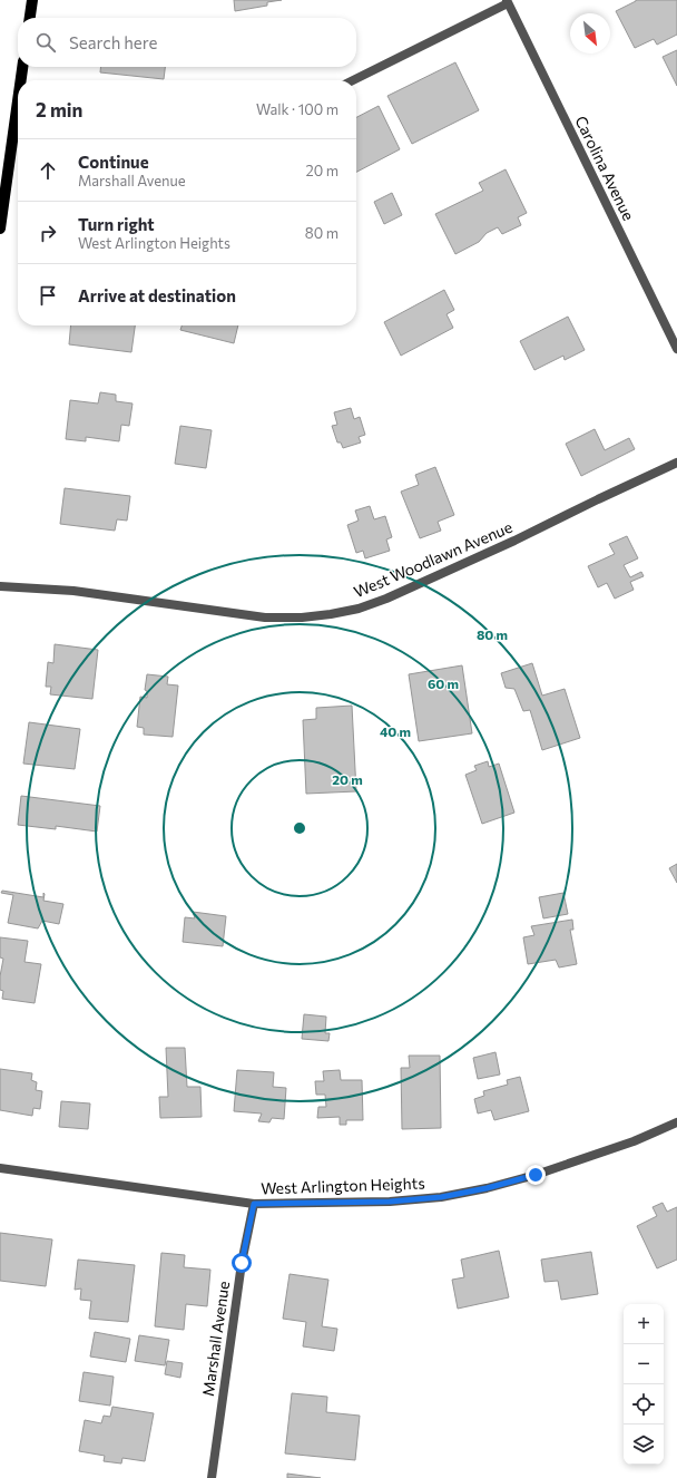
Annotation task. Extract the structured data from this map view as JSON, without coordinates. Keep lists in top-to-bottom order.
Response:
{
  "streets": {
    "street": [
      "Carolina Avenue",
      "West Woodlawn Avenue",
      "West Arlington Heights",
      "Marshall Avenue"
    ]
  },
  "crossings": [
    ["West Arlington Heights", "Marshall Avenue"]
  ],
  "north": "bottom right",
  "page": {
    "search": "Search here",
    "heading": ["2 min", "Walk · 100 m"],
    "list": [
      ["Continue", "Marshall Avenue", "20 m"],
      ["Turn right", "West Arlington Heights", "80 m"],
      "Arrive at destination"
    ],
    "map_buttons": ["+", "−"]
  },
  "rings": [
    "80 m",
    "60 m",
    "40 m",
    "20 m"
  ]
}
